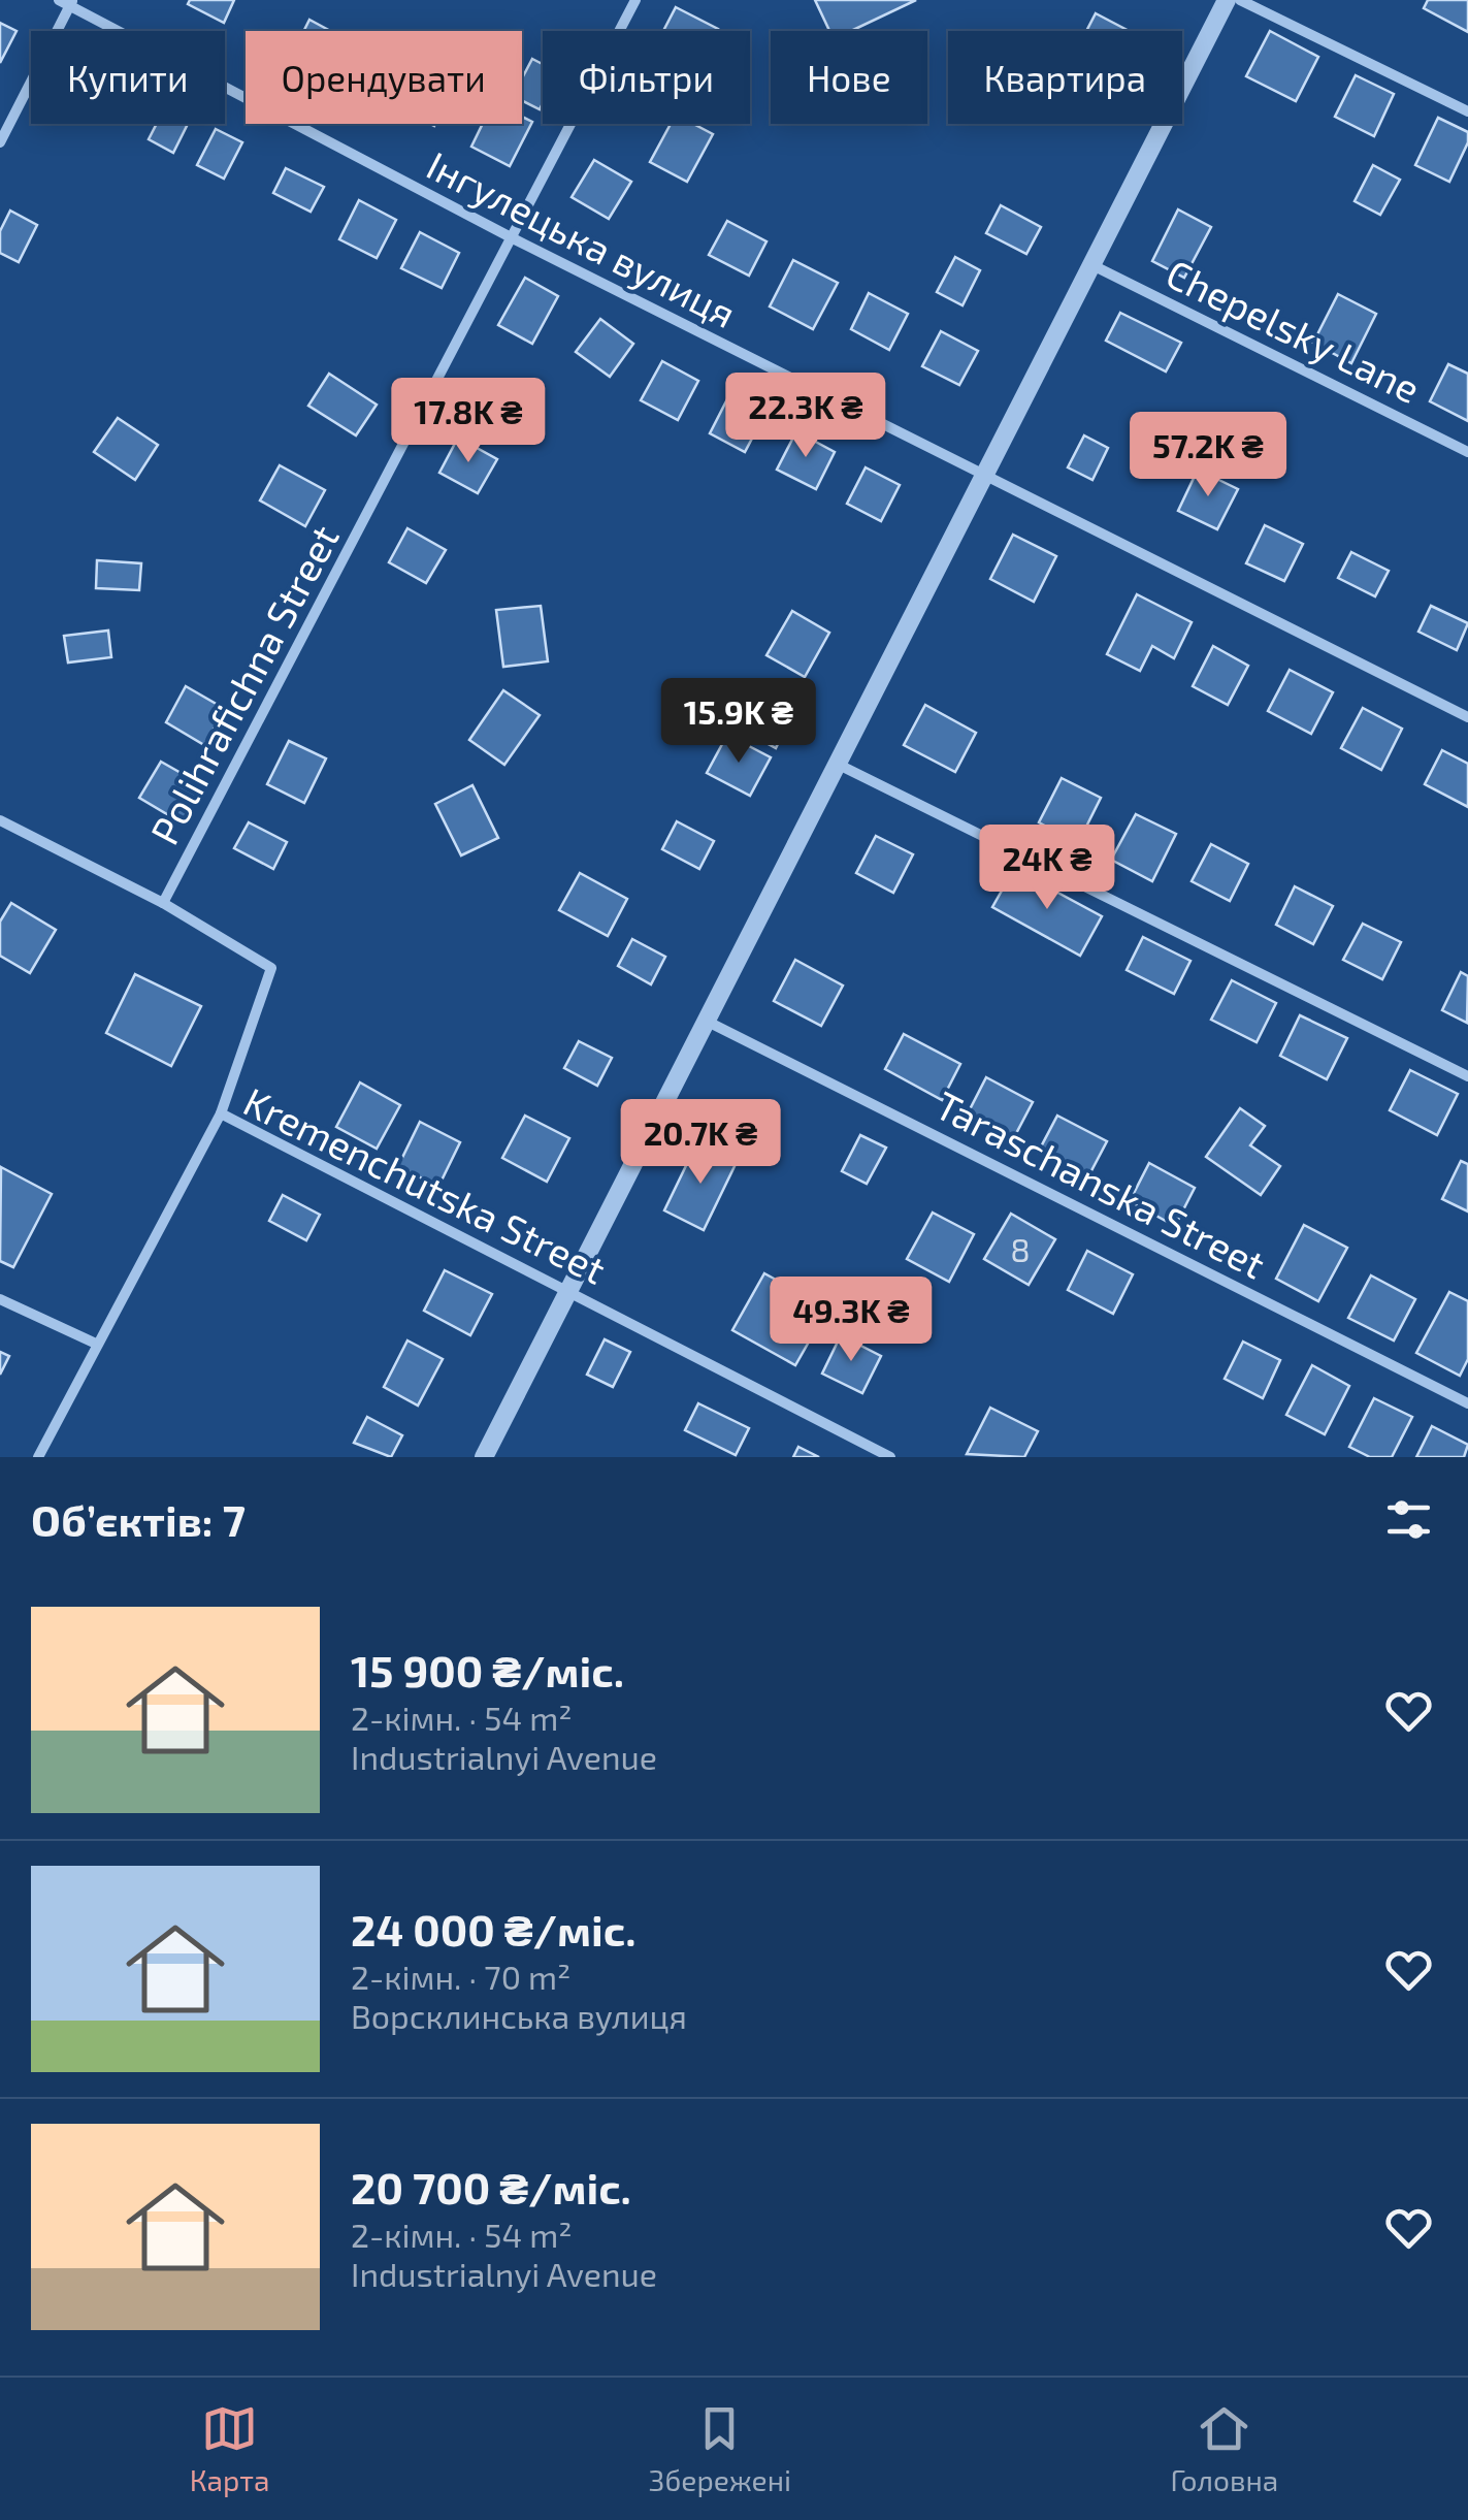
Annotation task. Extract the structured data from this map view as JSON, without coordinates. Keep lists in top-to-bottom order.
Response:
{
  "streets": {
    "street": [
      "Інгулецька вулиця",
      "Chepelsky Lane",
      "Polihrafichna Street",
      "Taraschanska Street",
      "Kremenchutska Street"
    ]
  },
  "crossings": [
    ["Інгулецька вулиця", "Polihrafichna Street"]
  ],
  "house_numbers": ["8"],
  "page": {
    "chip": [
      "Купити",
      "Орендувати",
      "Фільтри",
      "Нове",
      "Квартира"
    ],
    "price": [
      "22.3K ₴",
      "17.8K ₴",
      "57.2K ₴",
      "15.9K ₴",
      "24K ₴",
      "20.7K ₴",
      "49.3K ₴"
    ],
    "heading": "Об’єктів: 7",
    "list": [
      {
        "name": "15 900 ₴/міс.",
        "note": "2-кімн. · 54 m² · Industrialnyi Avenue"
      },
      {
        "name": "24 000 ₴/міс.",
        "note": "2-кімн. · 70 m² · Ворсклинська вулиця"
      },
      {
        "name": "20 700 ₴/міс.",
        "note": "2-кімн. · 54 m² · Industrialnyi Avenue"
      }
    ],
    "tabs": ["Карта", "Збережені", "Головна"]
  }
}
